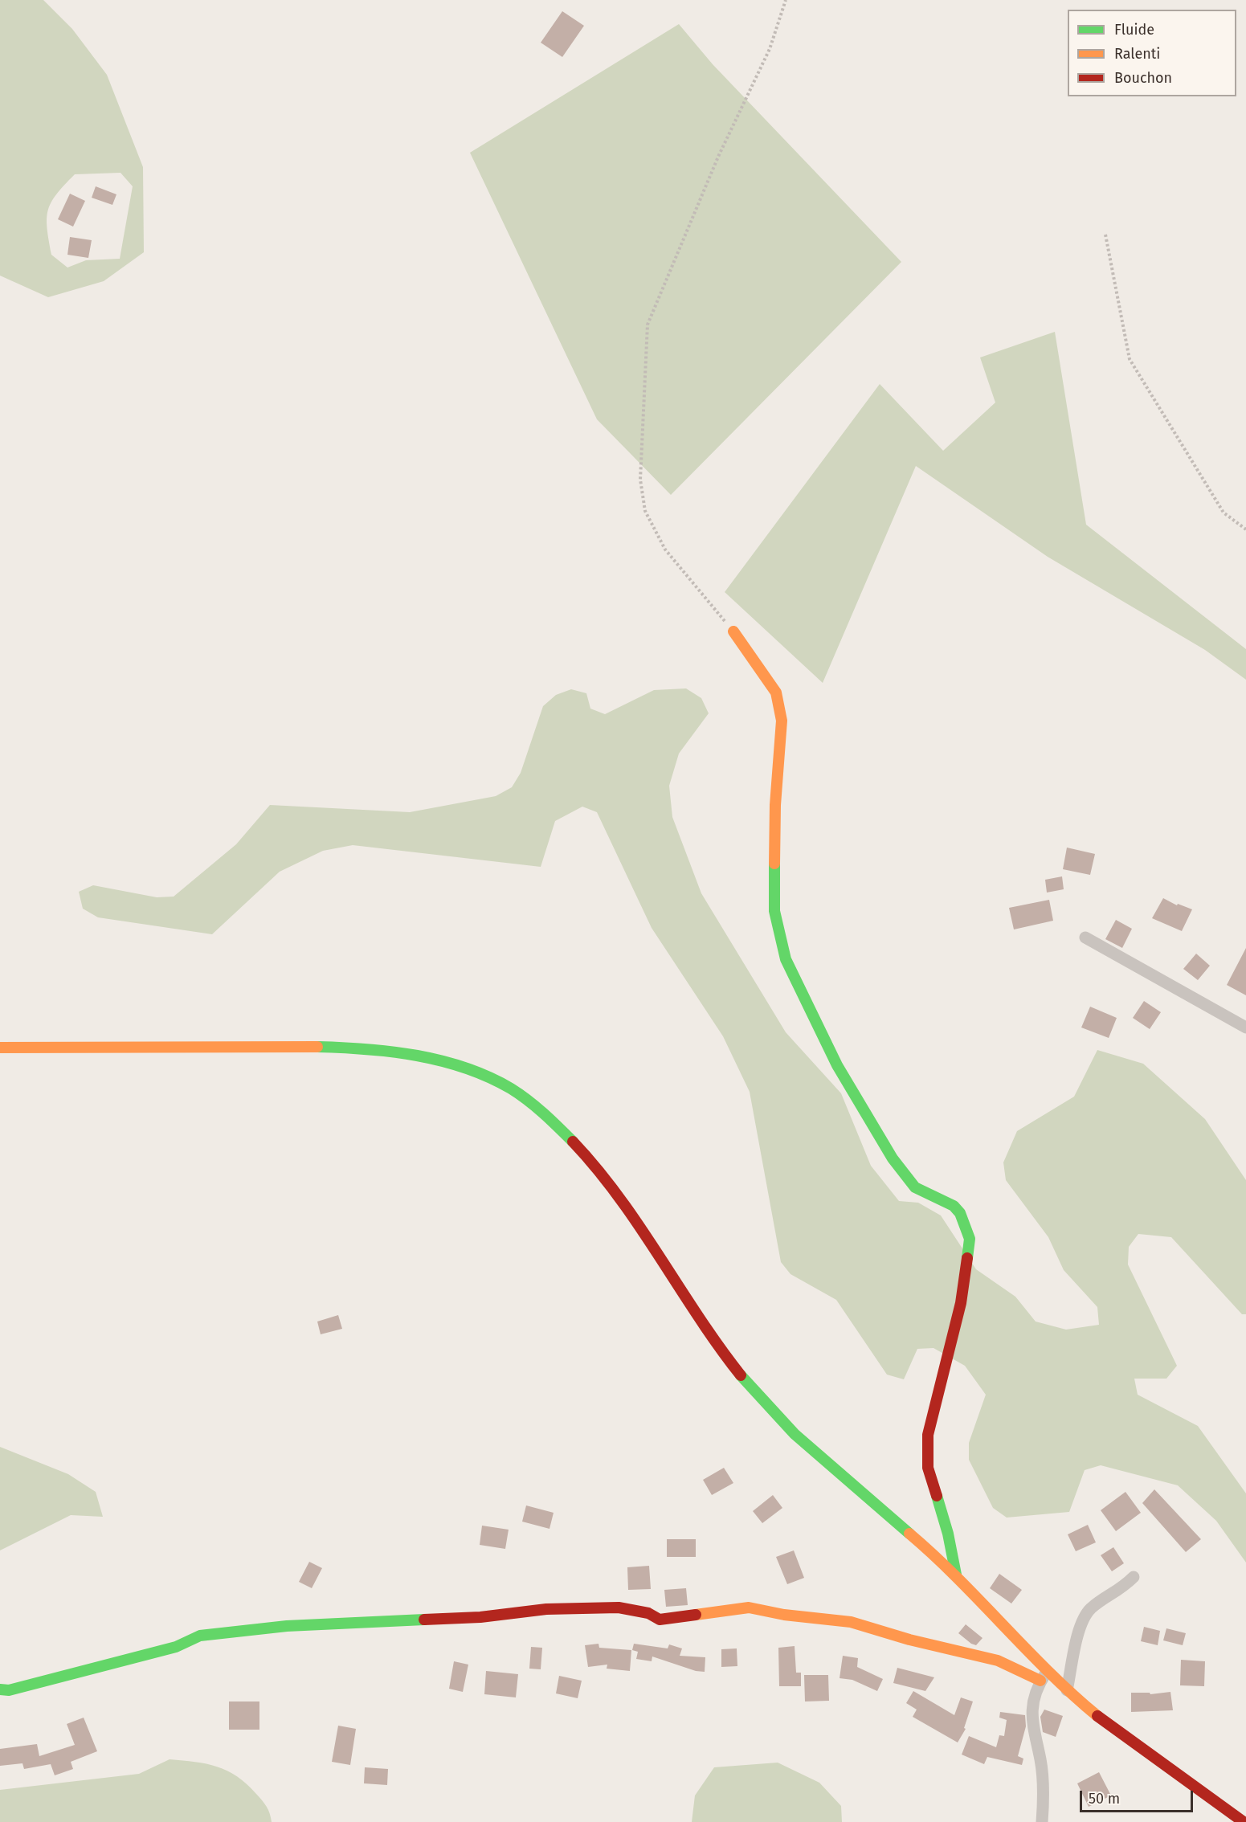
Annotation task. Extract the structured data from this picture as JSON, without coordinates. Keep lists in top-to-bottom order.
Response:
{
  "legend": ["Fluide", "Ralenti", "Bouchon"],
  "scale_bar": "50 m"
}
